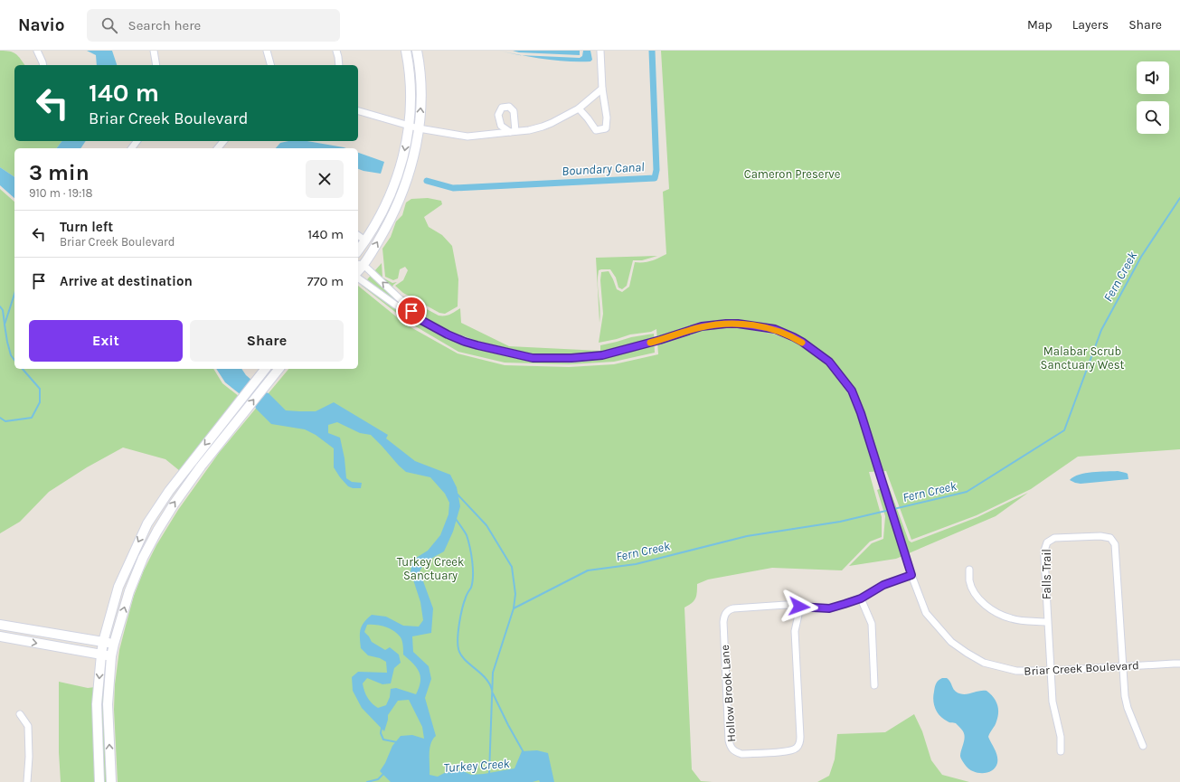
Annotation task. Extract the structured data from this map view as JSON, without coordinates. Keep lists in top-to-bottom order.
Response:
{
  "streets": {
    "street": ["Falls Trail", "Briar Creek Boulevard", "Hollow Brook Lane"]
  },
  "crossings": [
    ["Falls Trail", "Briar Creek Boulevard"],
    ["Briar Creek Boulevard", "Hollow Brook Lane"]
  ],
  "water": ["Boundary Canal", "Fern Creek", "Turkey Creek"],
  "parks": ["Cameron Preserve", "Malabar Scrub Sanctuary West", "Turkey Creek Sanctuary"],
  "page": {
    "header": "Navio",
    "search": "Search here",
    "nav": ["Map", "Layers", "Share"],
    "turn": ["140 m", "Briar Creek Boulevard"],
    "heading": ["3 min", "910 m · 19:18"],
    "list": [
      {
        "name": "Turn left",
        "note": "Briar Creek Boulevard",
        "value": "140 m"
      },
      {
        "name": "Arrive at destination",
        "value": "770 m"
      }
    ],
    "buttons": ["Exit", "Share"]
  }
}
